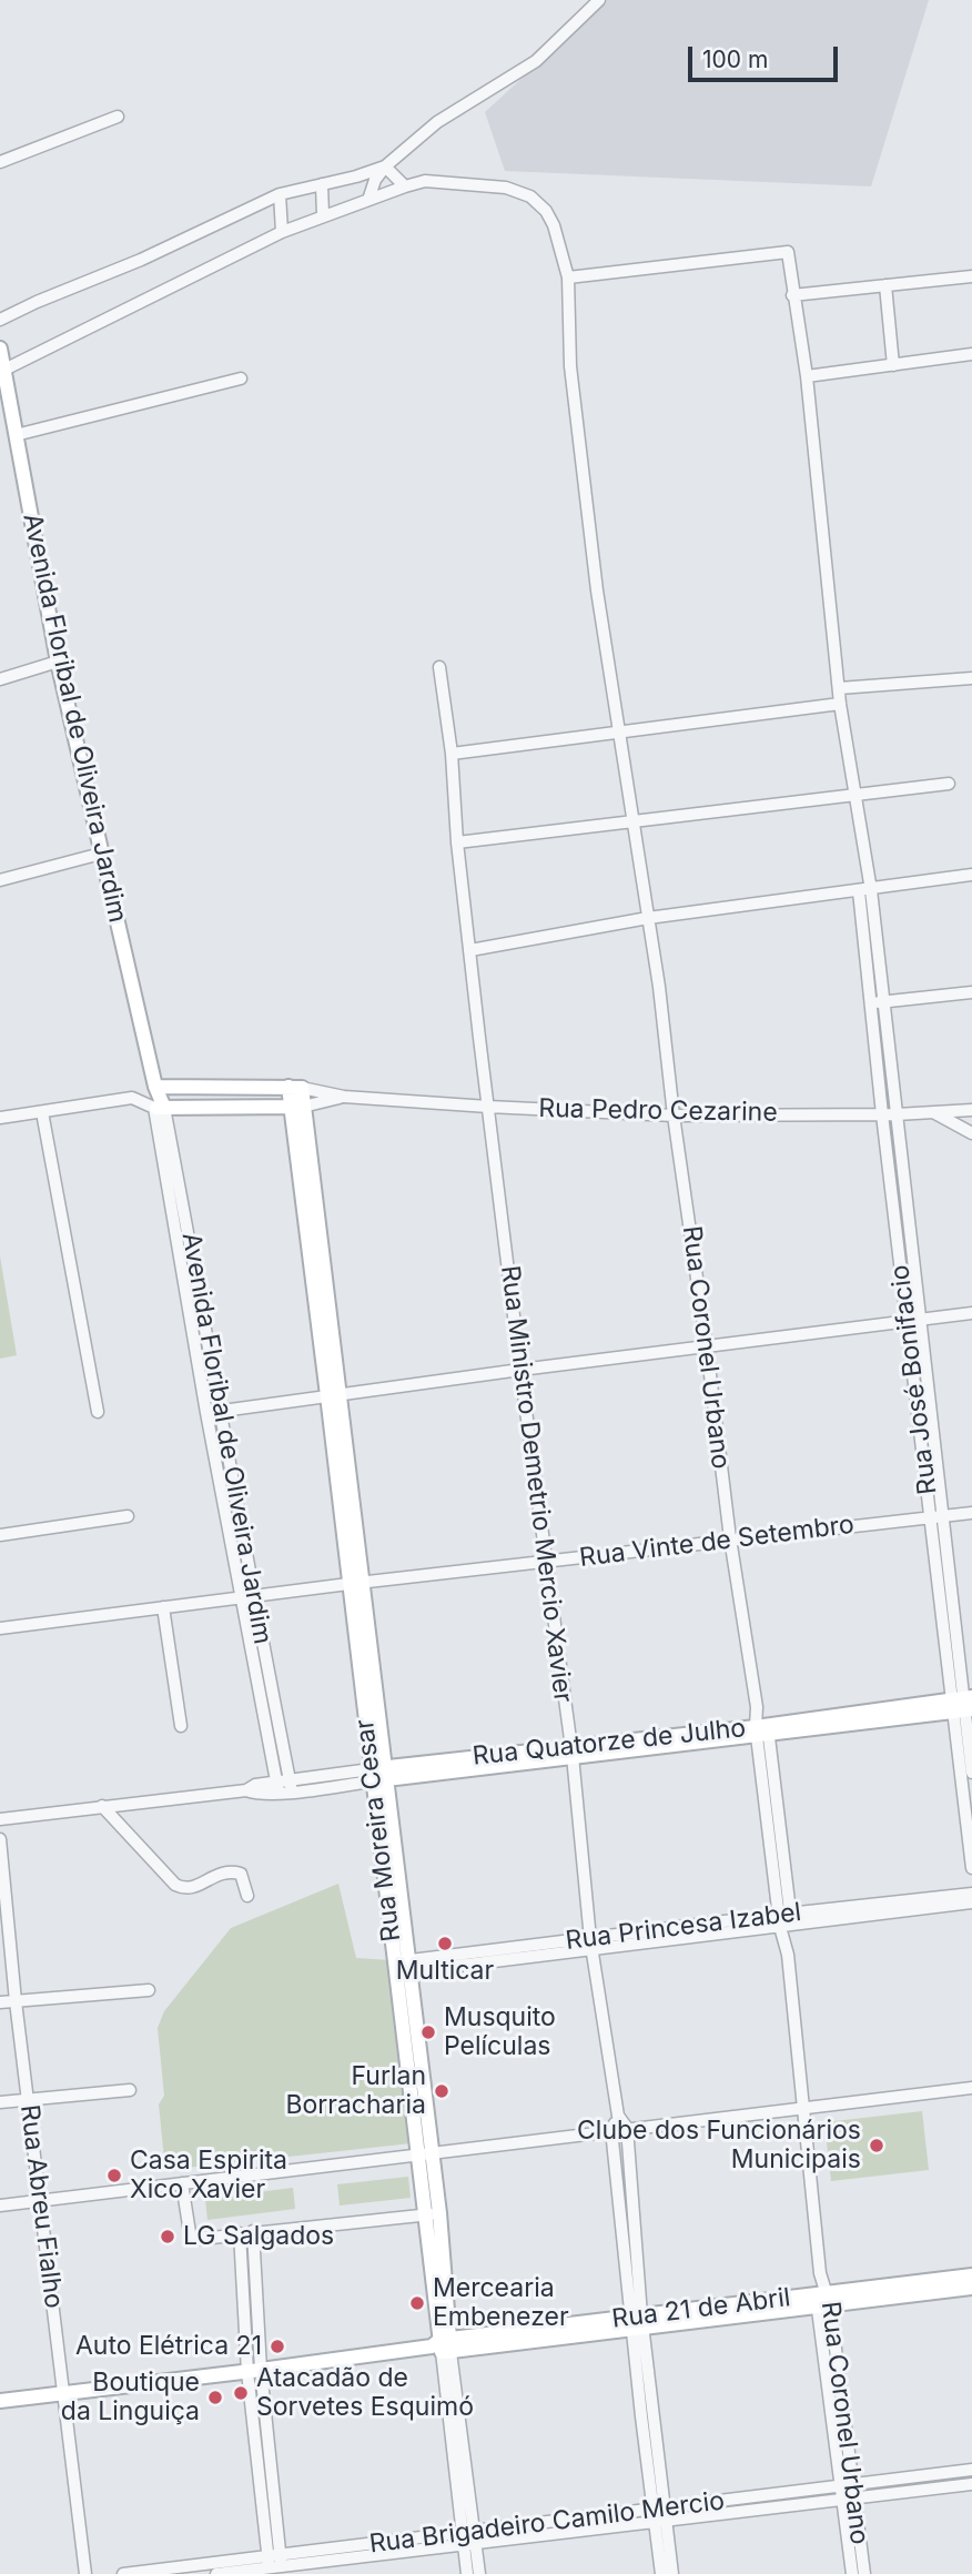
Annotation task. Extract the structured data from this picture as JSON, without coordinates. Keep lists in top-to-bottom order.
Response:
{
  "streets": {
    "street": [
      "Avenida Floribal de Oliveira Jardim",
      "Rua Pedro Cezarine",
      "Rua Coronel Urbano",
      "Rua José Bonifacio",
      "Rua Ministro Demetrio Mercio Xavier",
      "Rua Vinte de Setembro",
      "Rua Quatorze de Julho",
      "Rua Moreira Cesar",
      "Rua Princesa Izabel",
      "Rua Abreu Fialho",
      "Rua 21 de Abril",
      "Rua Brigadeiro Camilo Mercio"
    ]
  },
  "crossings": [
    ["Avenida Floribal de Oliveira Jardim", "Rua Pedro Cezarine"],
    ["Avenida Floribal de Oliveira Jardim", "Rua Vinte de Setembro"],
    ["Avenida Floribal de Oliveira Jardim", "Rua Quatorze de Julho"],
    ["Rua Pedro Cezarine", "Rua Coronel Urbano"],
    ["Rua Pedro Cezarine", "Rua José Bonifacio"],
    ["Rua Pedro Cezarine", "Rua Ministro Demetrio Mercio Xavier"],
    ["Rua Pedro Cezarine", "Rua Moreira Cesar"],
    ["Rua Coronel Urbano", "Rua José Bonifacio"],
    ["Rua Coronel Urbano", "Rua Vinte de Setembro"],
    ["Rua Coronel Urbano", "Rua Quatorze de Julho"],
    ["Rua Coronel Urbano", "Rua Princesa Izabel"],
    ["Rua Coronel Urbano", "Rua 21 de Abril"],
    ["Rua Coronel Urbano", "Rua Brigadeiro Camilo Mercio"],
    ["Rua José Bonifacio", "Rua Vinte de Setembro"],
    ["Rua José Bonifacio", "Rua Quatorze de Julho"],
    ["Rua Ministro Demetrio Mercio Xavier", "Rua Vinte de Setembro"],
    ["Rua Ministro Demetrio Mercio Xavier", "Rua Quatorze de Julho"],
    ["Rua Ministro Demetrio Mercio Xavier", "Rua Princesa Izabel"],
    ["Rua Vinte de Setembro", "Rua Moreira Cesar"],
    ["Rua Quatorze de Julho", "Rua Moreira Cesar"],
    ["Rua Moreira Cesar", "Rua Princesa Izabel"],
    ["Rua Moreira Cesar", "Rua 21 de Abril"],
    ["Rua Moreira Cesar", "Rua Brigadeiro Camilo Mercio"],
    ["Rua Abreu Fialho", "Rua 21 de Abril"]
  ],
  "places": [
    "Multicar",
    "Musquito Películas",
    "Furlan Borracharia",
    "Clube dos Funcionários Municipais",
    "Casa Espirita Xico Xavier",
    "LG Salgados",
    "Mercearia Embenezer",
    "Auto Elétrica 21",
    "Atacadão de Sorvetes Esquimó",
    "Boutique da Linguiça"
  ],
  "scale_bar": "100 m"
}
